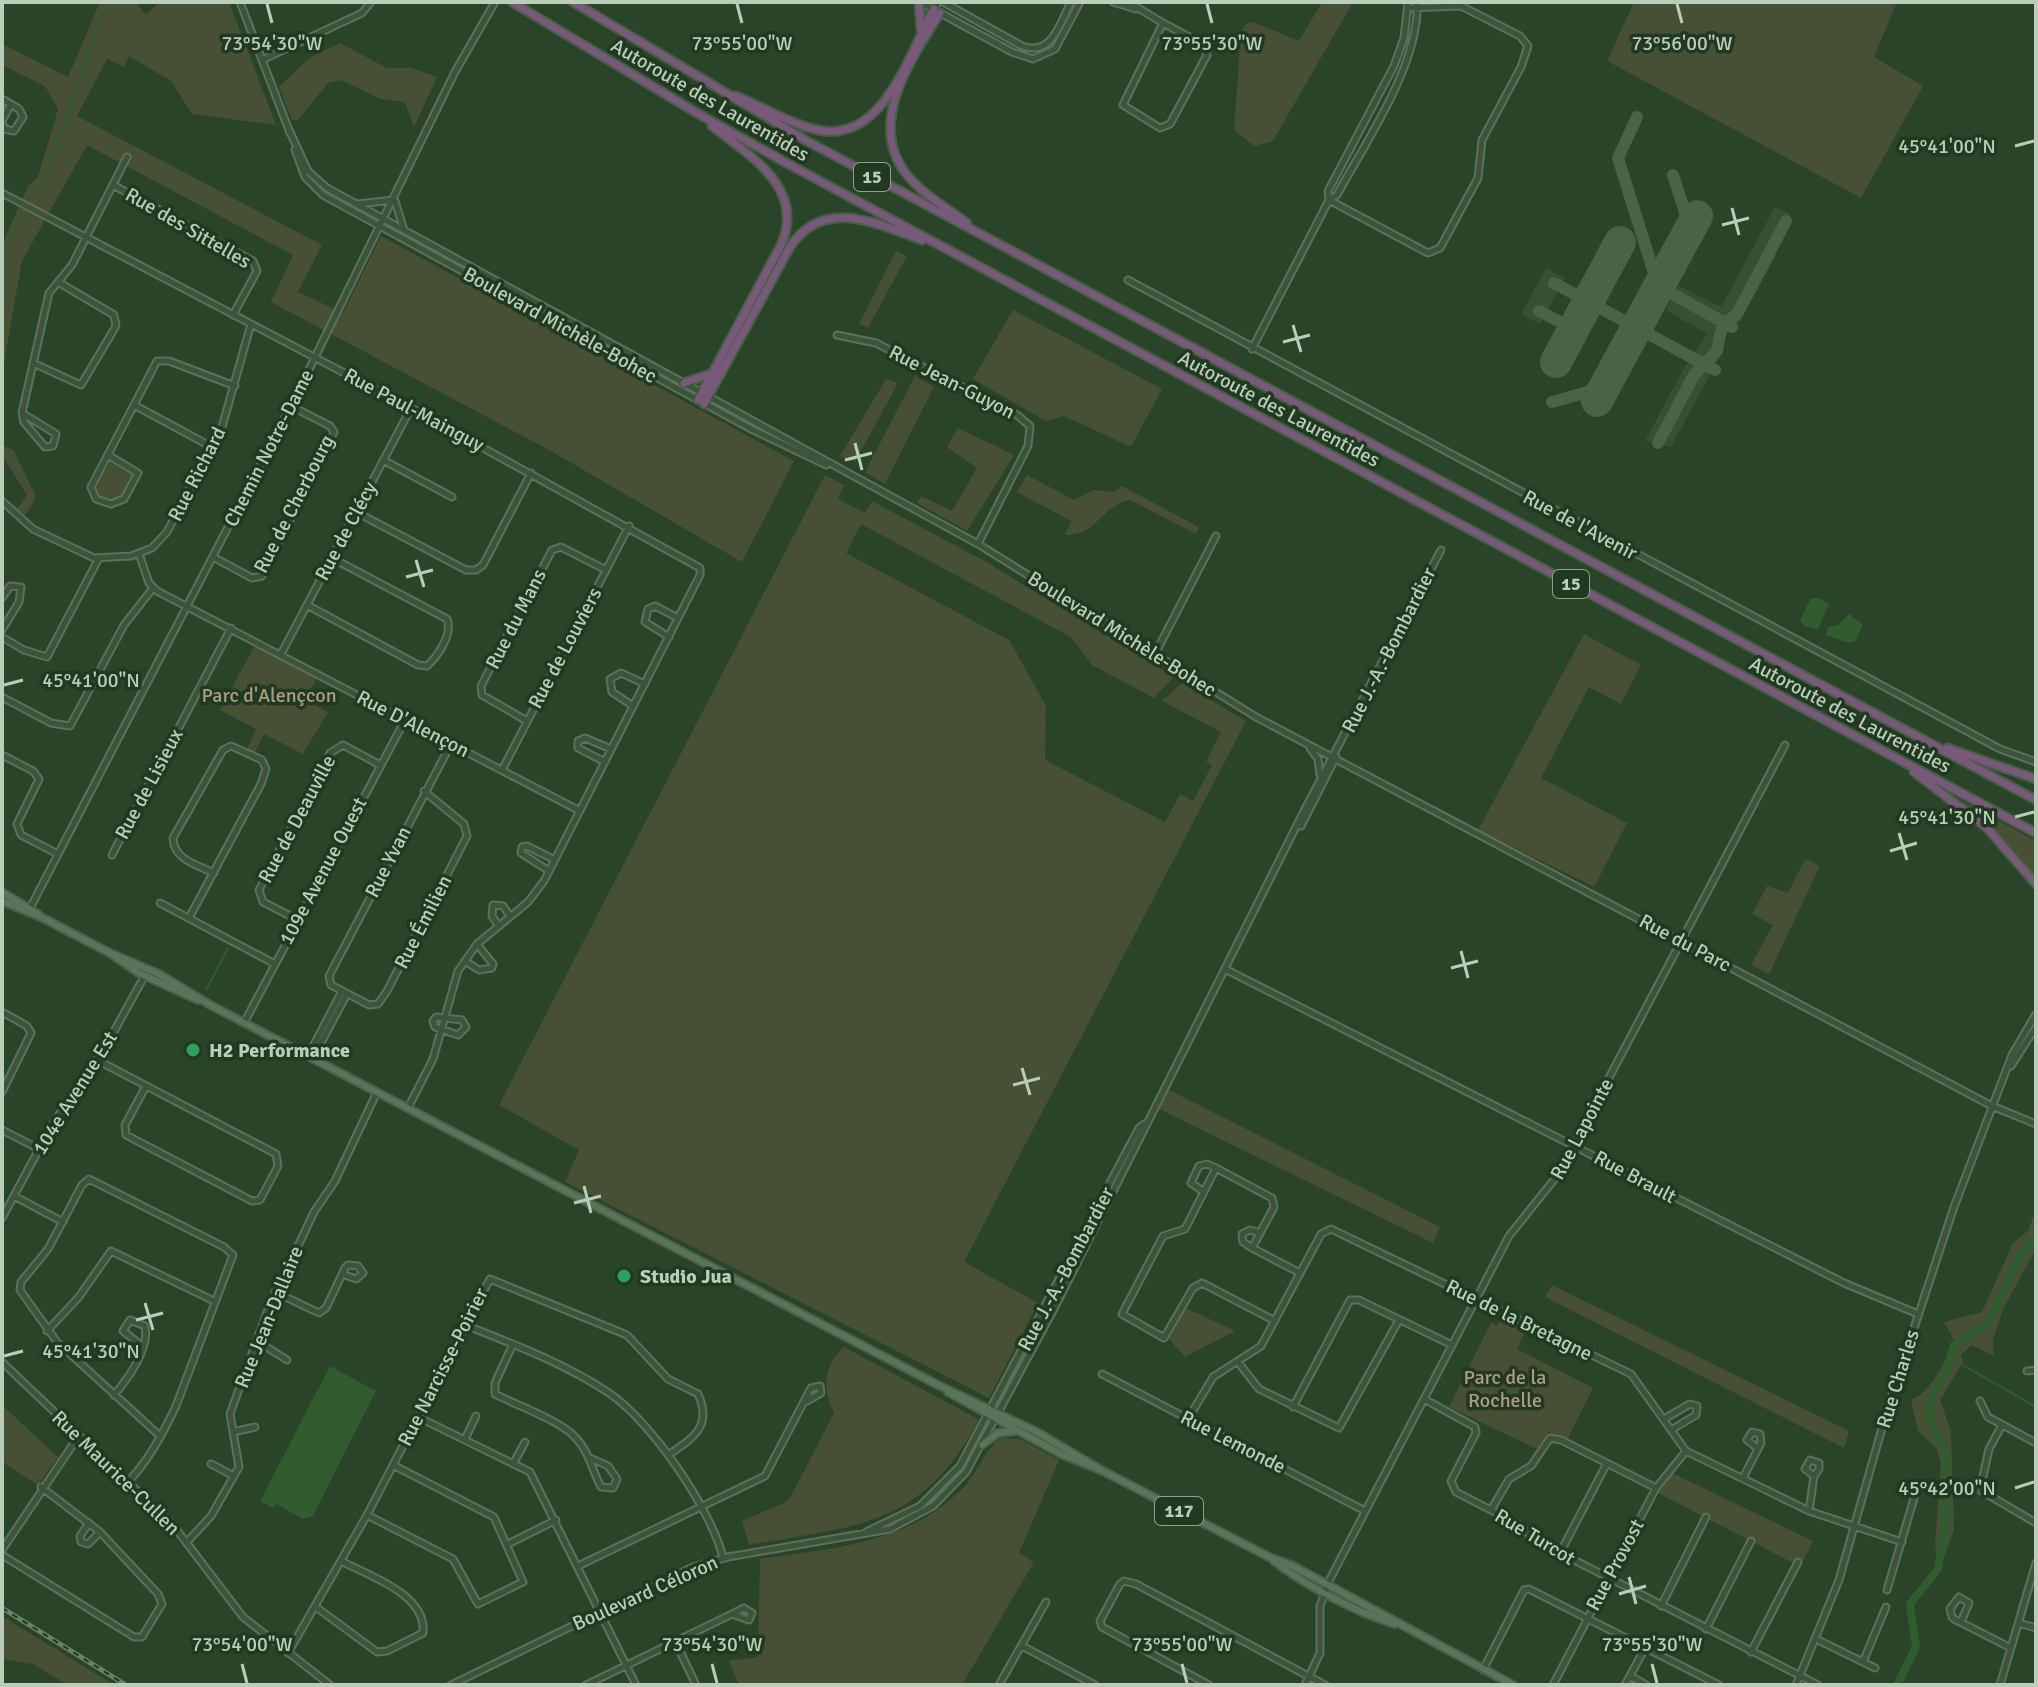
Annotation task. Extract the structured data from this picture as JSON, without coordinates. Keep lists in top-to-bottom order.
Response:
{
  "streets": {
    "highway": ["Autoroute des Laurentides", "15"],
    "main road": ["117"],
    "street": [
      "Rue des Sittelles",
      "Boulevard Michèle-Bohec",
      "Rue Jean-Guyon",
      "Rue Paul-Mainguy",
      "Chemin Notre-Dame",
      "Rue Richard",
      "Rue de Cherbourg",
      "Rue de l'Avenir",
      "Rue de Clécy",
      "Rue du Mans",
      "Rue de Louviers",
      "Rue J.-A.-Bombardier",
      "Rue D'Alençon",
      "Rue de Lisieux",
      "Rue de Deauville",
      "Rue Yvan",
      "109e Avenue Ouest",
      "Rue Émilien",
      "Rue du Parc",
      "104e Avenue Est",
      "Rue Lapointe",
      "Rue Brault",
      "Rue Jean-Dallaire",
      "Rue de la Bretagne",
      "Rue Narcisse-Poirier",
      "Rue Charles",
      "Rue Lemonde",
      "Rue Maurice-Cullen",
      "Rue Turcot",
      "Rue Provost",
      "Boulevard Céloron"
    ]
  },
  "crossings": [
    ["Rue des Sittelles", "Rue Paul-Mainguy"],
    ["Boulevard Michèle-Bohec", "Rue Jean-Guyon"],
    ["Boulevard Michèle-Bohec", "Chemin Notre-Dame"],
    ["Boulevard Michèle-Bohec", "Rue J.-A.-Bombardier"],
    ["Boulevard Michèle-Bohec", "Rue du Parc"],
    ["Rue Paul-Mainguy", "Chemin Notre-Dame"],
    ["Rue Paul-Mainguy", "Rue Richard"],
    ["Rue Paul-Mainguy", "Rue de Clécy"],
    ["Rue Paul-Mainguy", "Rue de Louviers"],
    ["Chemin Notre-Dame", "Rue de Cherbourg"],
    ["Chemin Notre-Dame", "Rue D'Alençon"],
    ["Chemin Notre-Dame", "117"],
    ["Rue de Clécy", "Rue D'Alençon"],
    ["Rue du Mans", "Rue de Louviers"],
    ["Rue de Louviers", "Rue D'Alençon"],
    ["Rue J.-A.-Bombardier", "Rue du Parc"],
    ["Rue J.-A.-Bombardier", "Rue Brault"],
    ["Rue J.-A.-Bombardier", "117"],
    ["Rue J.-A.-Bombardier", "Boulevard Céloron"],
    ["Rue D'Alençon", "Rue de Lisieux"],
    ["Rue D'Alençon", "Rue Yvan"],
    ["Rue D'Alençon", "109e Avenue Ouest"],
    ["Rue de Deauville", "109e Avenue Ouest"],
    ["Rue Yvan", "Rue Émilien"],
    ["109e Avenue Ouest", "117"],
    ["Rue du Parc", "Rue Lapointe"],
    ["Rue du Parc", "Rue Charles"],
    ["104e Avenue Est", "117"],
    ["Rue Lapointe", "Rue Brault"],
    ["Rue Lapointe", "Rue de la Bretagne"],
    ["Rue Lapointe", "Rue Lemonde"],
    ["Rue Lapointe", "117"],
    ["Rue Lapointe", "Rue Turcot"],
    ["Rue Brault", "Rue Charles"],
    ["Rue Jean-Dallaire", "Rue Maurice-Cullen"],
    ["Rue Jean-Dallaire", "117"],
    ["Rue de la Bretagne", "Rue Charles"],
    ["Rue de la Bretagne", "Rue Lemonde"],
    ["Rue de la Bretagne", "Rue Provost"],
    ["Rue Narcisse-Poirier", "Rue Maurice-Cullen"],
    ["Rue Charles", "Rue Turcot"],
    ["117", "Boulevard Céloron"],
    ["Rue Turcot", "Rue Provost"]
  ],
  "parks": ["Parc d'Alençcon", "Parc de la Rochelle"],
  "places": ["H2 Performance", "Studio Jua"],
  "coordinates": [
    "73°54'30\"W",
    "73°55'00\"W",
    "73°55'30\"W",
    "73°56'00\"W",
    "45°41'00\"N",
    "45°41'30\"N",
    "45°42'00\"N",
    "73°54'00\"W"
  ]
}
